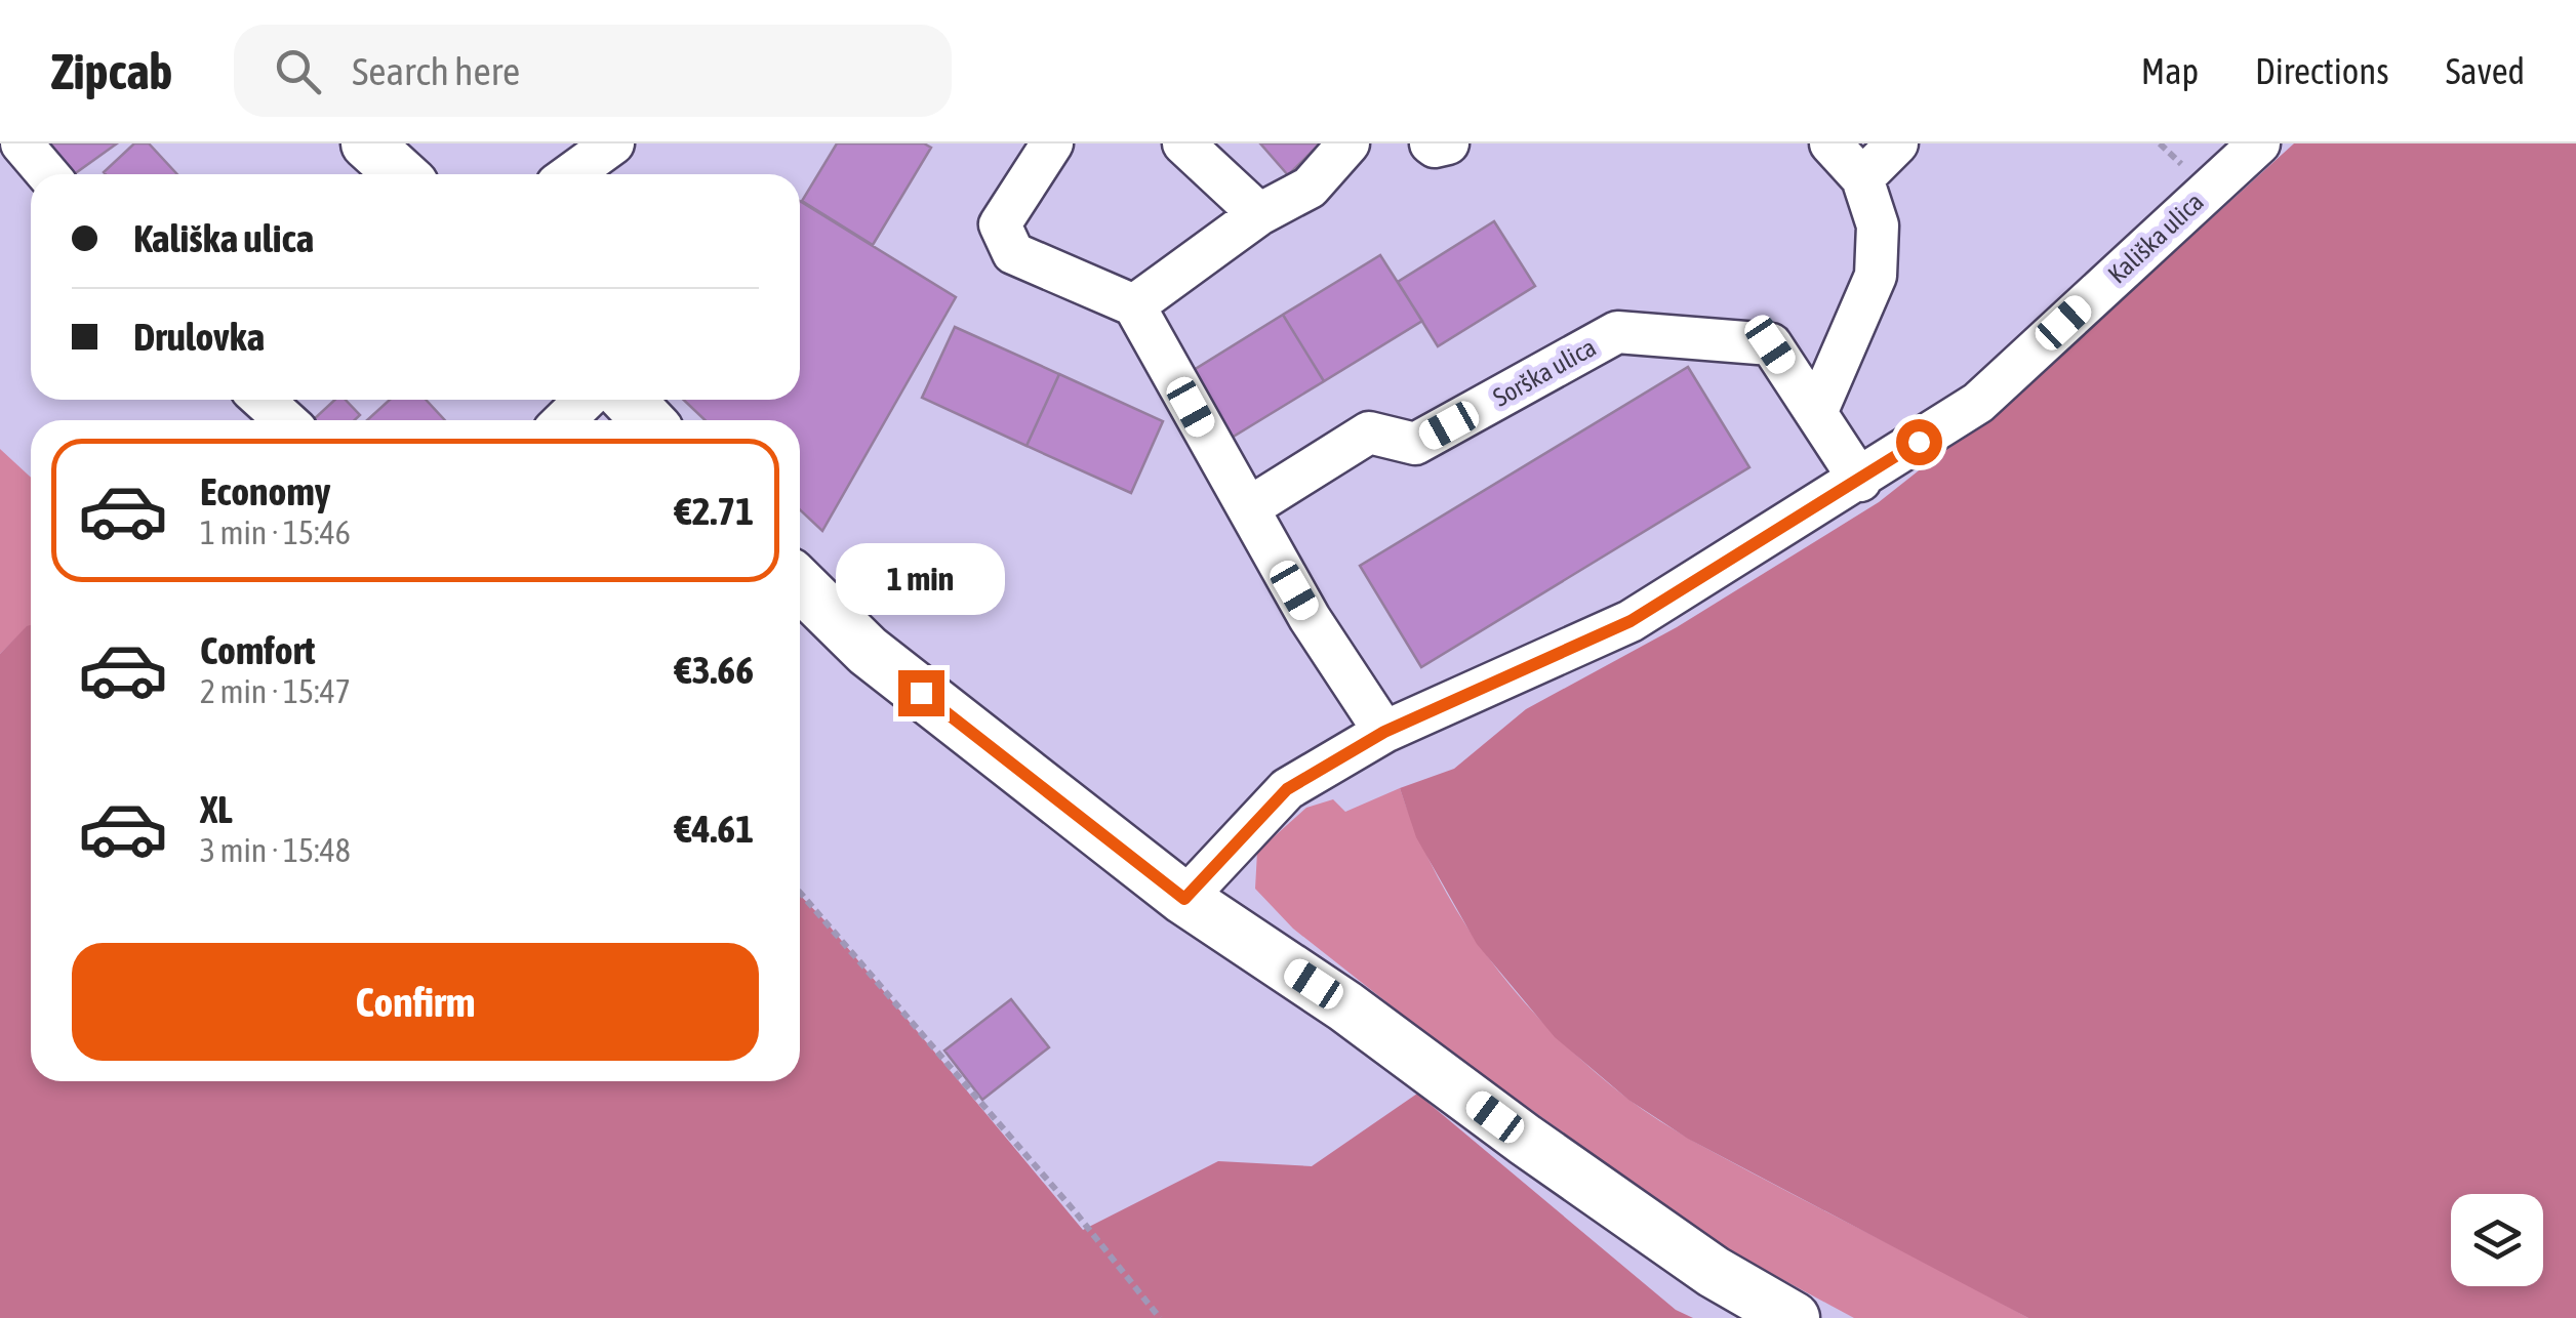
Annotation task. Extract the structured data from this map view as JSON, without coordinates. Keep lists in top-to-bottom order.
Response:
{
  "streets": {
    "street": ["Kališka ulica", "Sorška ulica"]
  },
  "crossings": [
    ["Kališka ulica", "Sorška ulica"]
  ],
  "page": {
    "header": "Zipcab",
    "search": "Search here",
    "nav": ["Map", "Directions", "Saved"],
    "banner": ["Kališka ulica", "Drulovka"],
    "list": [
      {
        "name": "Economy",
        "note": "1 min · 15:46",
        "value": "€2.71"
      },
      {
        "name": "Comfort",
        "note": "2 min · 15:47",
        "value": "€3.66"
      },
      {
        "name": "XL",
        "note": "3 min · 15:48",
        "value": "€4.61"
      }
    ],
    "bubble": "1 min",
    "buttons": "Confirm"
  }
}
